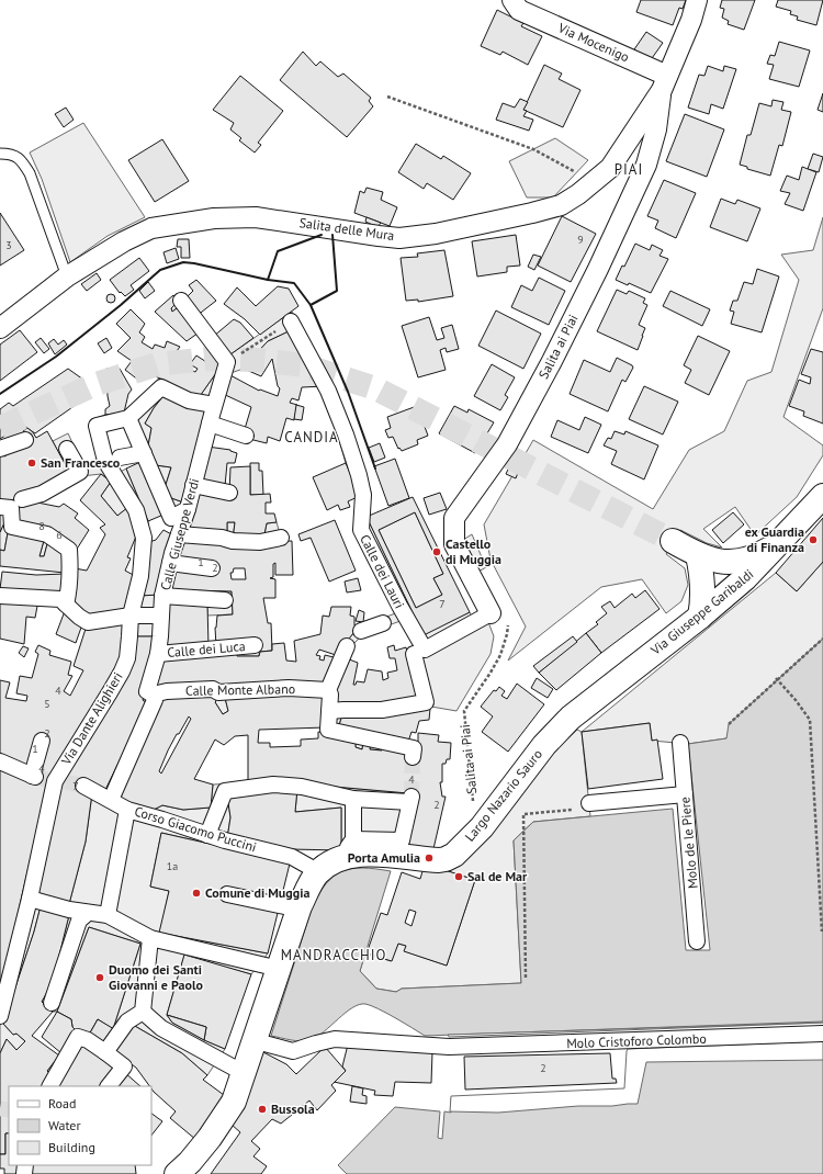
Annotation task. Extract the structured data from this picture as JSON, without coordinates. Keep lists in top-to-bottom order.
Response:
{
  "streets": {
    "main road": ["Via Giuseppe Garibaldi", "Largo Nazario Sauro"],
    "street": [
      "Via Mocenigo",
      "Salita delle Mura",
      "Salita ai Piai",
      "Calle Giuseppe Verdi",
      "Calle dei Lauri",
      "Calle dei Luca",
      "Calle Monte Albano",
      "Via Dante Alighieri",
      "Corso Giacomo Puccini",
      "Molo de le Piere",
      "Molo Cristoforo Colombo"
    ]
  },
  "crossings": [
    ["Via Mocenigo", "Salita delle Mura"],
    ["Via Mocenigo", "Salita ai Piai"],
    ["Salita delle Mura", "Salita ai Piai"],
    ["Salita ai Piai", "Calle dei Lauri"],
    ["Calle Giuseppe Verdi", "Calle dei Luca"],
    ["Calle Giuseppe Verdi", "Calle Monte Albano"],
    ["Calle Giuseppe Verdi", "Corso Giacomo Puccini"],
    ["Via Giuseppe Garibaldi", "Largo Nazario Sauro"],
    ["Largo Nazario Sauro", "Molo Cristoforo Colombo"]
  ],
  "districts": ["PIAI", "CANDIA", "MANDRACCHIO"],
  "places": [
    "San Francesco",
    "ex Guardia di Finanza",
    "Castello di Muggia",
    "Porta Amulia",
    "Sal de Mar",
    "Comune di Muggia",
    "Duomo dei Santi Giovanni e Paolo",
    "Bussola"
  ],
  "house_numbers": [
    "9",
    "3",
    "8",
    "6",
    "1",
    "2",
    "7",
    "4",
    "5",
    "2",
    "1",
    "4",
    "4",
    "7",
    "2",
    "1a",
    "2"
  ],
  "legend": ["Road", "Water", "Building"]
}
